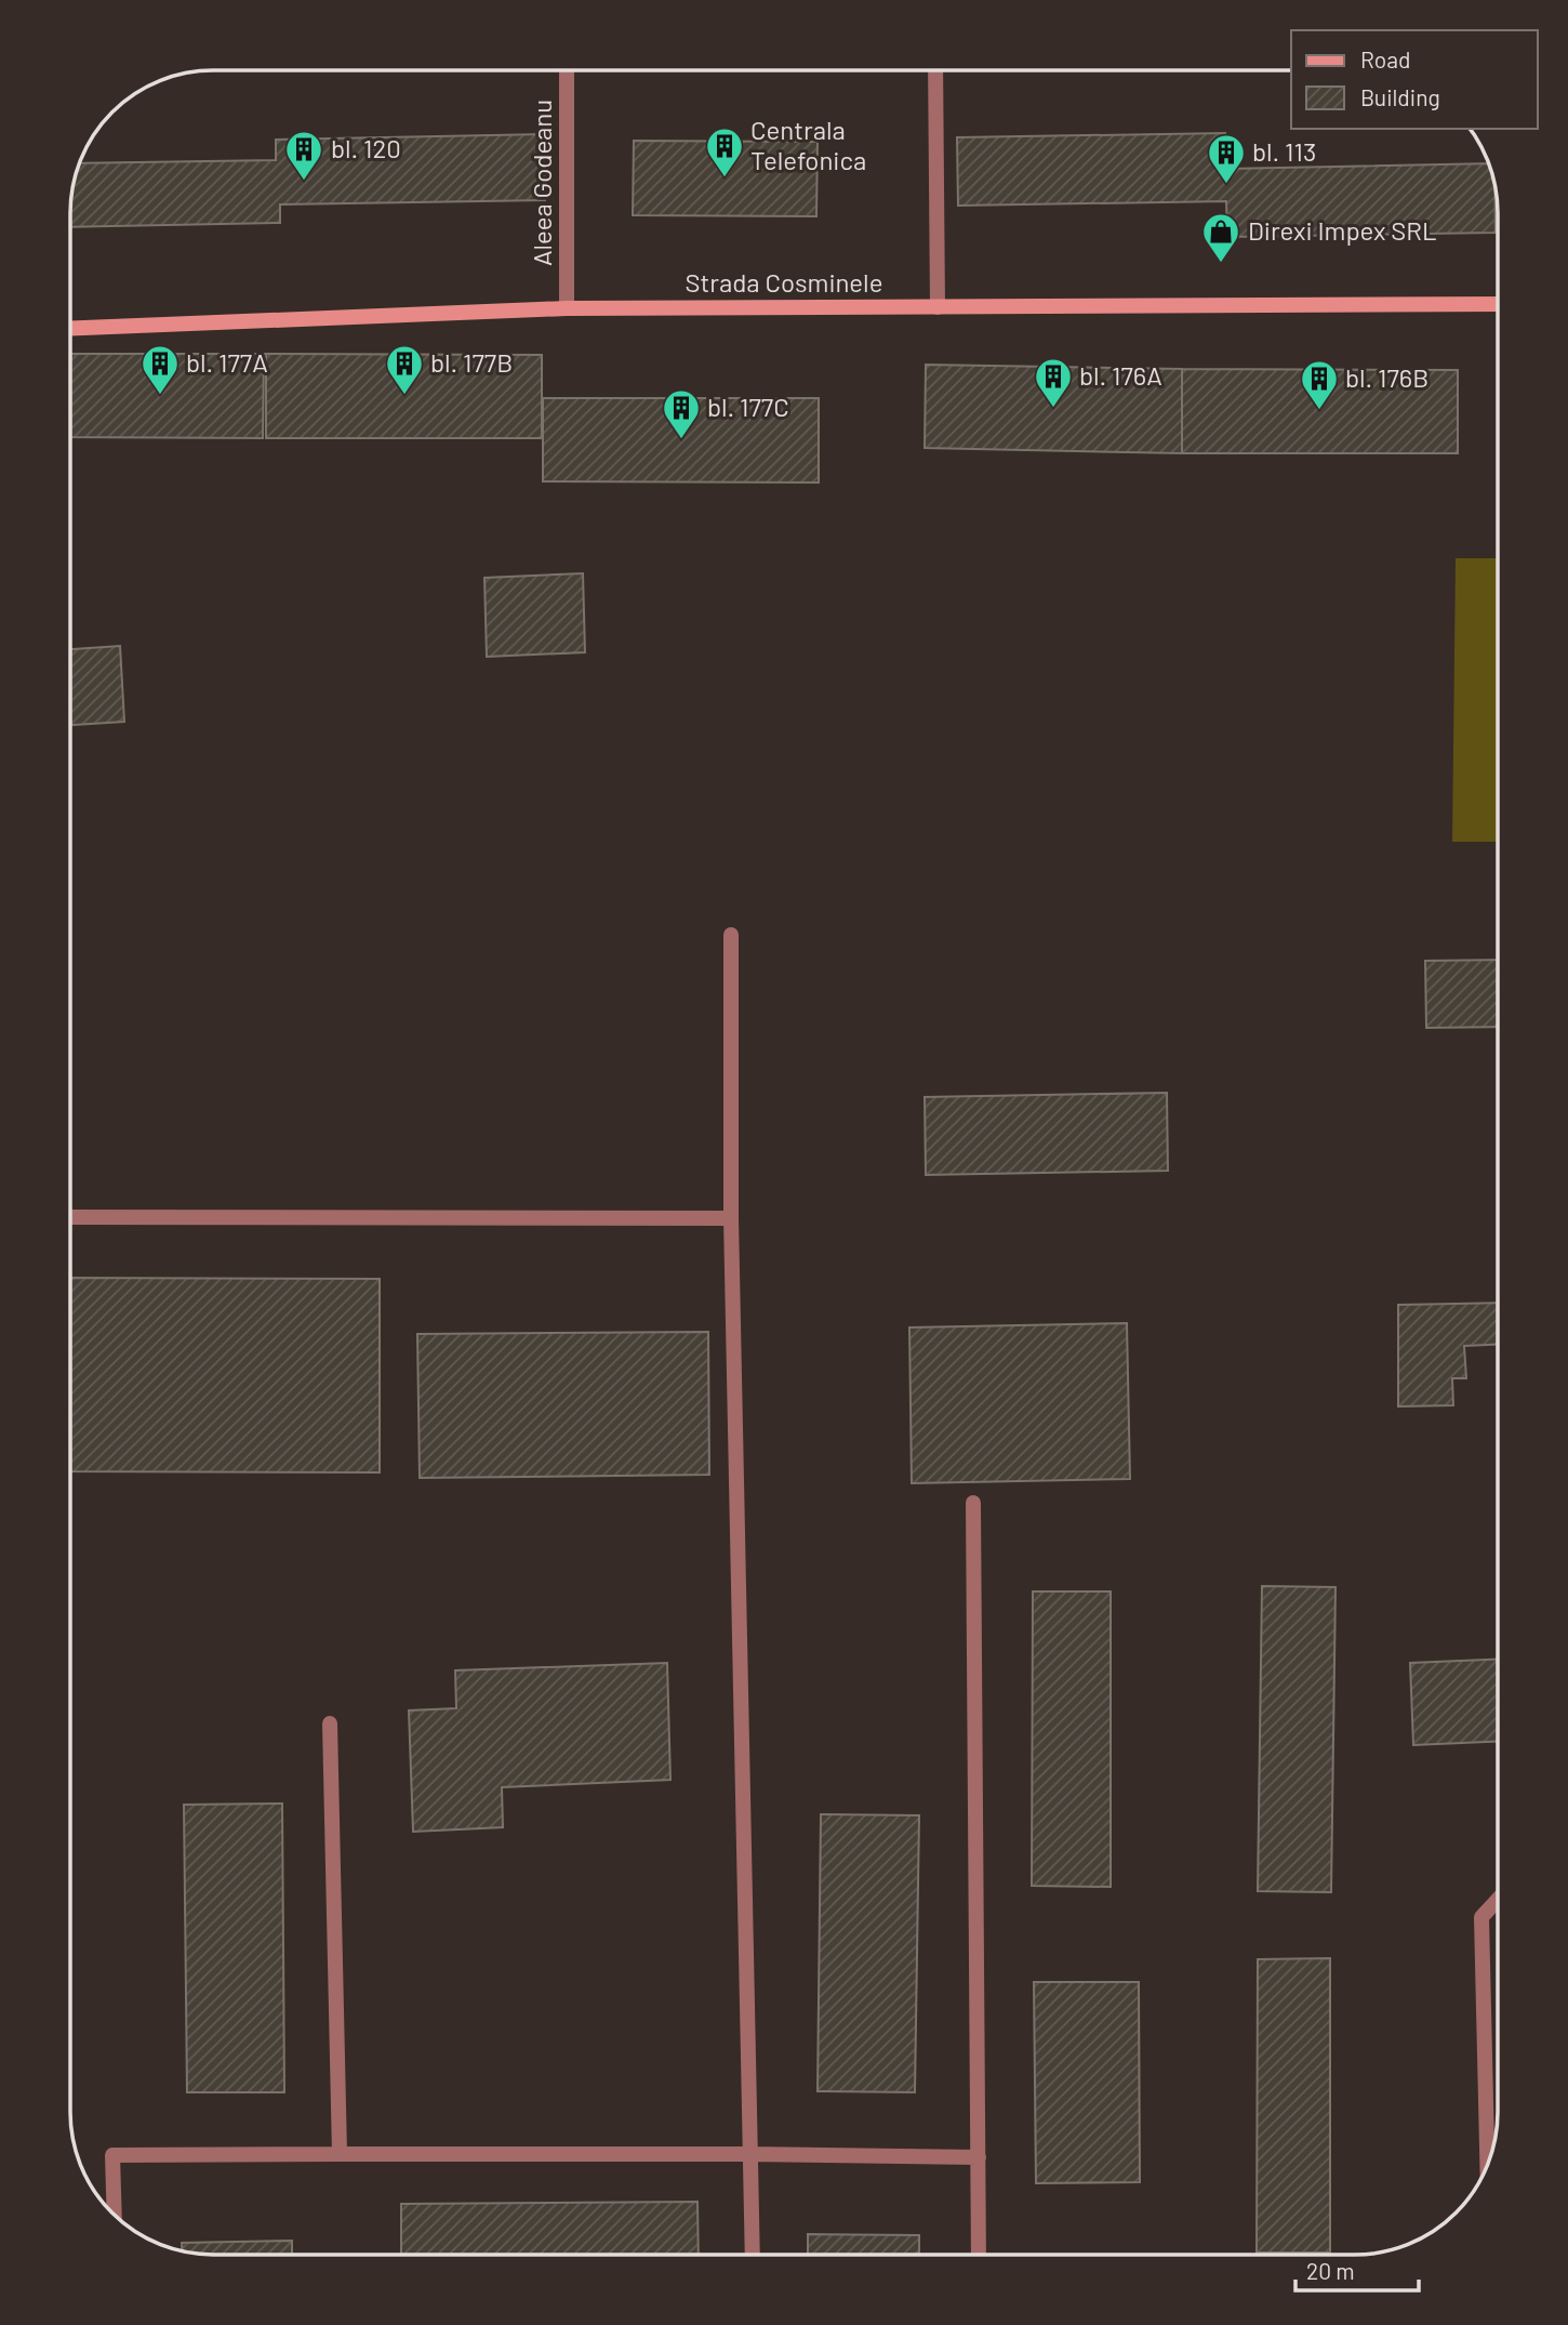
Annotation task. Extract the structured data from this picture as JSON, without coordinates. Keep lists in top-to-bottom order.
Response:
{
  "streets": {
    "street": ["Aleea Godeanu", "Strada Cosminele"]
  },
  "crossings": [
    ["Aleea Godeanu", "Strada Cosminele"]
  ],
  "places": {
    "building": [
      "Centrala Telefonica",
      "bl. 120",
      "bl. 113",
      "bl. 177A",
      "bl. 177B",
      "bl. 176A",
      "bl. 176B",
      "bl. 177C"
    ],
    "shop": ["Direxi Impex SRL"]
  },
  "legend": ["Road", "Building"],
  "scale_bar": "20 m"
}
